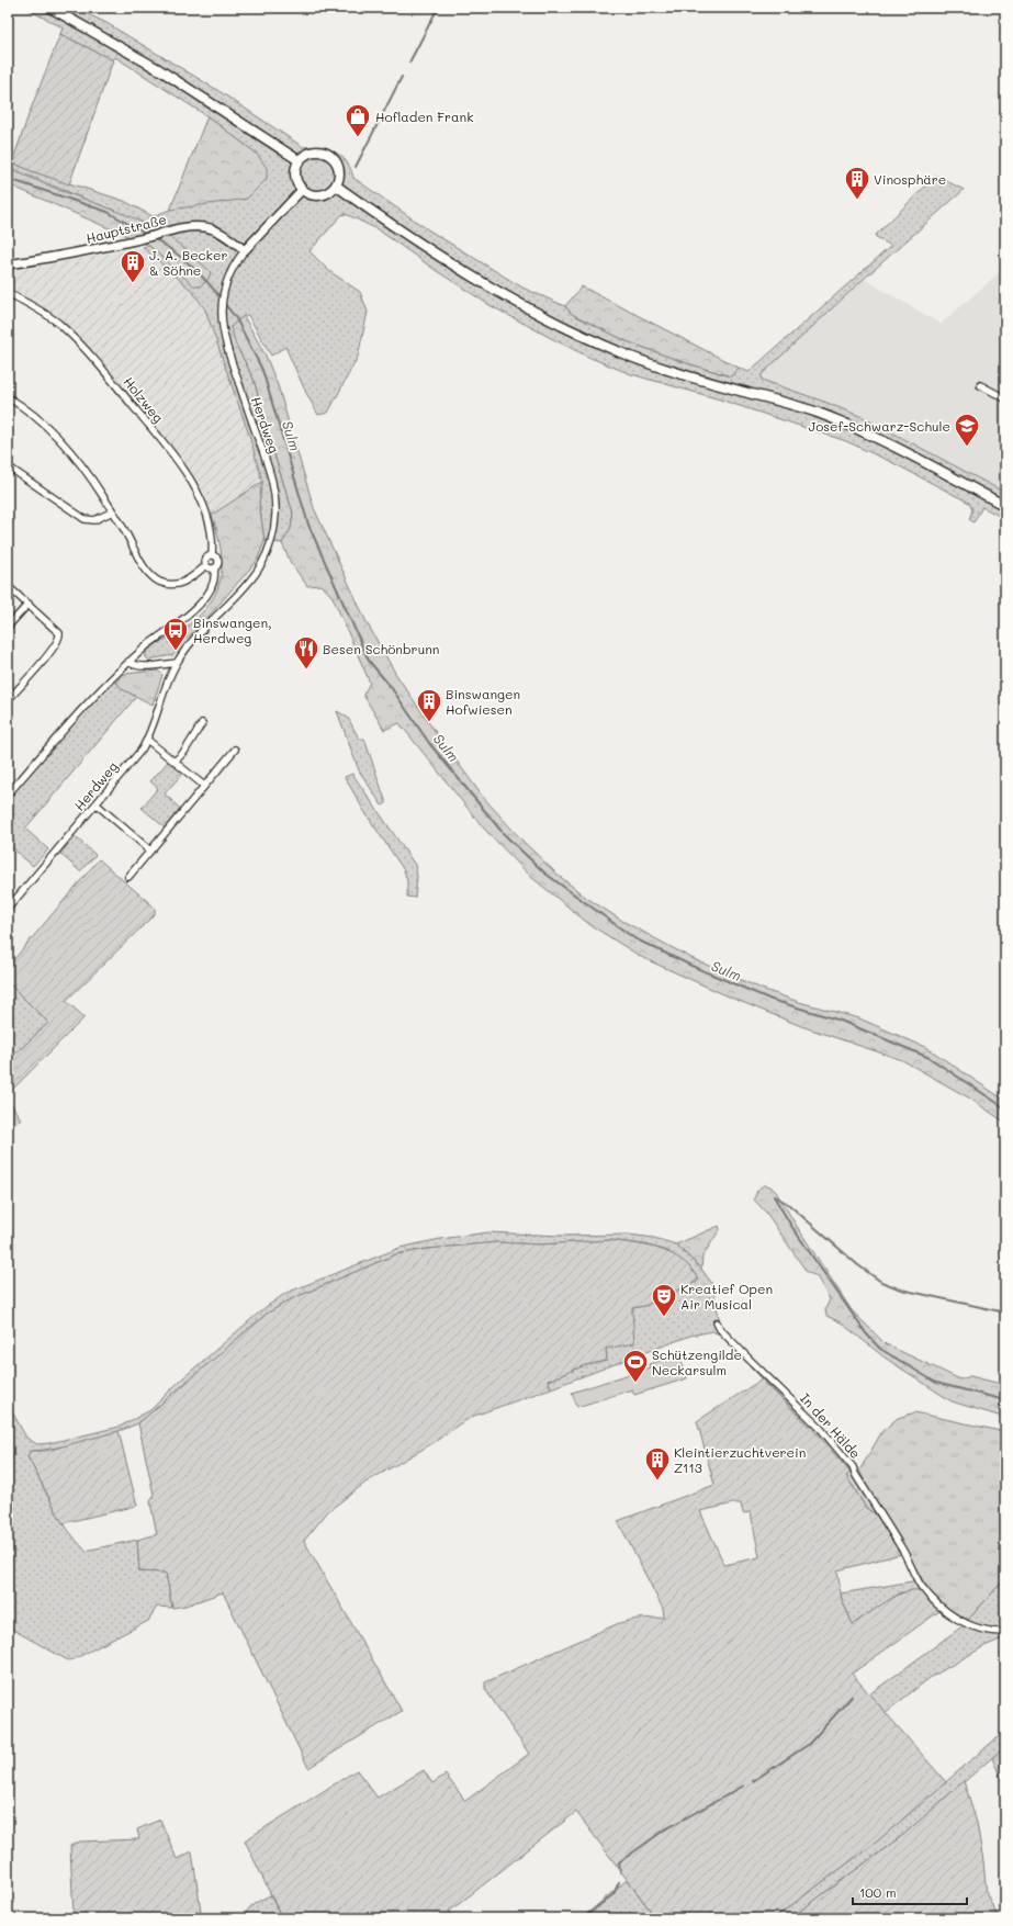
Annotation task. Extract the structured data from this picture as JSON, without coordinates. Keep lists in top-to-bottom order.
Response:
{
  "streets": {
    "street": [
      "Hauptstraße",
      "Holzweg",
      "Herdweg",
      "In der Hälde"
    ]
  },
  "crossings": [
    ["Hauptstraße", "Herdweg"]
  ],
  "water": ["Sulm"],
  "places": {
    "shop": ["Hofladen Frank"],
    "building": [
      "Vinosphäre",
      "J. A. Becker & Söhne",
      "Binswangen Hofwiesen",
      "Kleintierzuchtverein Z113"
    ],
    "school or university": ["Josef-Schwarz-Schule"],
    "bus stop": ["Binswangen, Herdweg"],
    "restaurant": ["Besen Schönbrunn"],
    "theatre": ["Kreatief Open Air Musical"],
    "sports": ["Schützengilde Neckarsulm"]
  },
  "scale_bar": "100 m"
}
